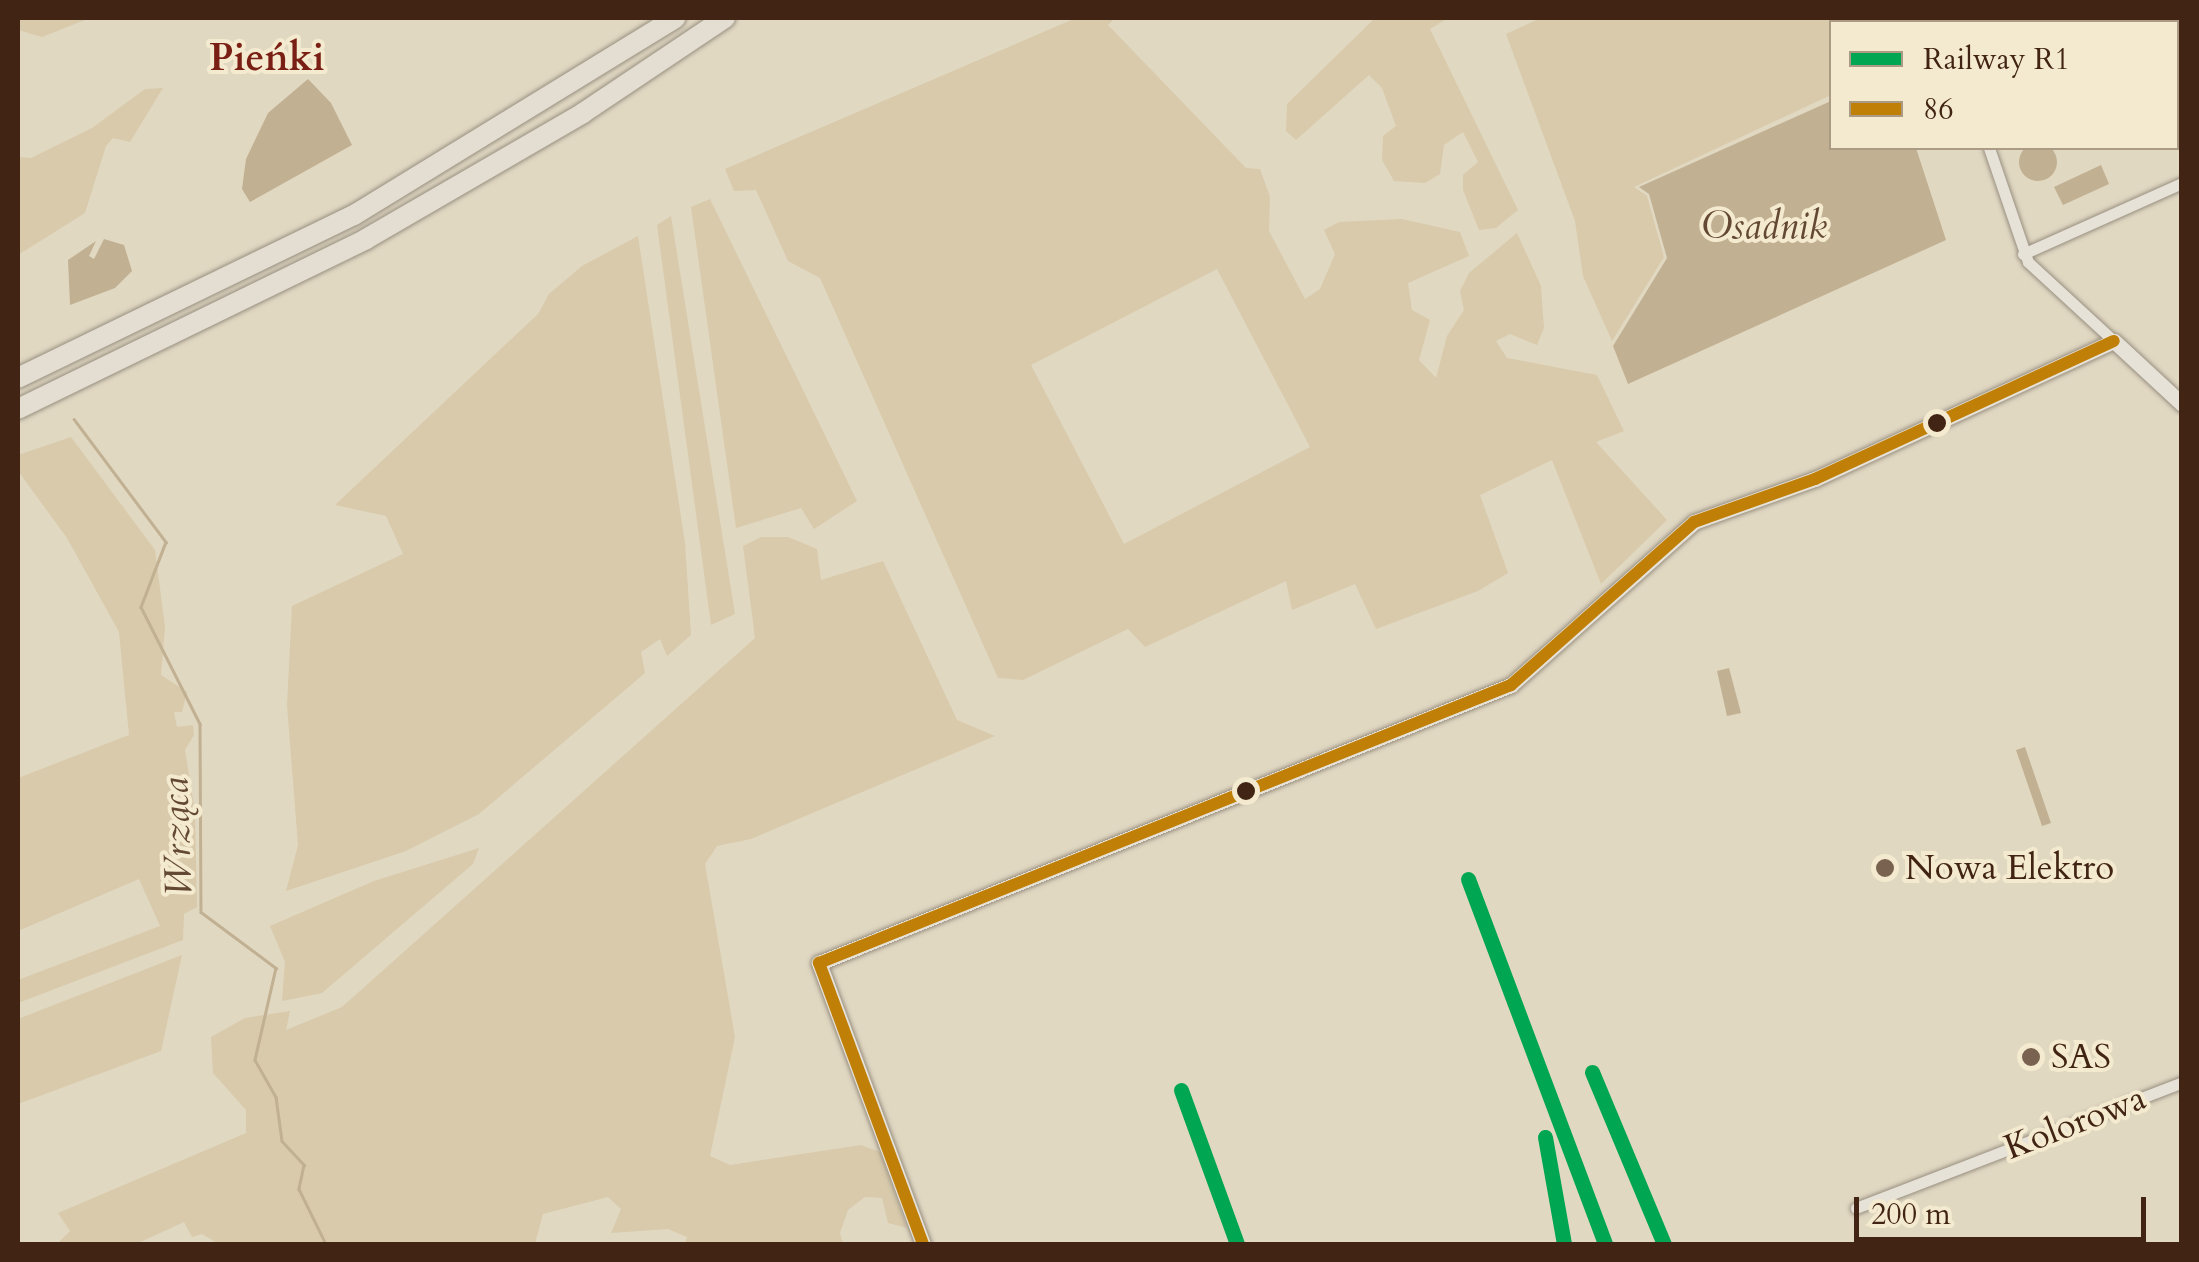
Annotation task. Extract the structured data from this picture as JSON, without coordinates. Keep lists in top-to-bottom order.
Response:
{
  "streets": {
    "street": ["Kolorowa"]
  },
  "districts": ["Pieńki"],
  "water": ["Osadnik", "Wrząca"],
  "places": ["Nowa Elektro", "SAS"],
  "lines": ["transit line 86", "rail line R1"],
  "legend": ["Railway R1", "86"],
  "scale_bar": "200 m"
}
